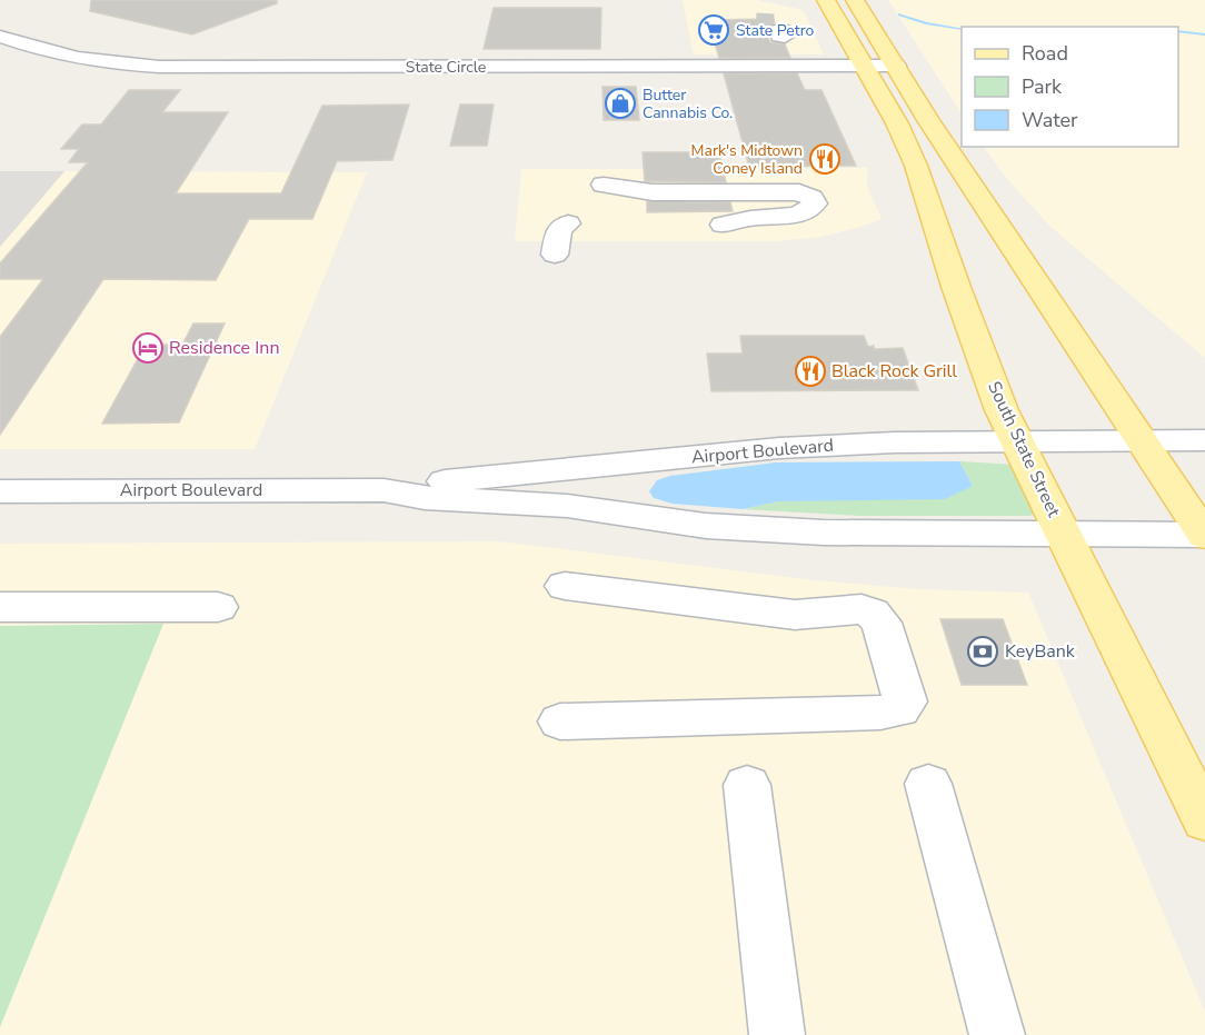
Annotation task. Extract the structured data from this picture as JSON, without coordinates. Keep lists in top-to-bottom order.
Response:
{
  "streets": {
    "main road": ["South State Street"],
    "street": ["State Circle", "Airport Boulevard"]
  },
  "crossings": [
    ["State Circle", "South State Street"],
    ["South State Street", "Airport Boulevard"]
  ],
  "places": {
    "supermarket": ["State Petro"],
    "shop": ["Butter Cannabis Co."],
    "restaurant": ["Mark's Midtown Coney Island", "Black Rock Grill"],
    "hotel": ["Residence Inn"],
    "bank": ["KeyBank"]
  },
  "legend": ["Road", "Park", "Water"]
}
